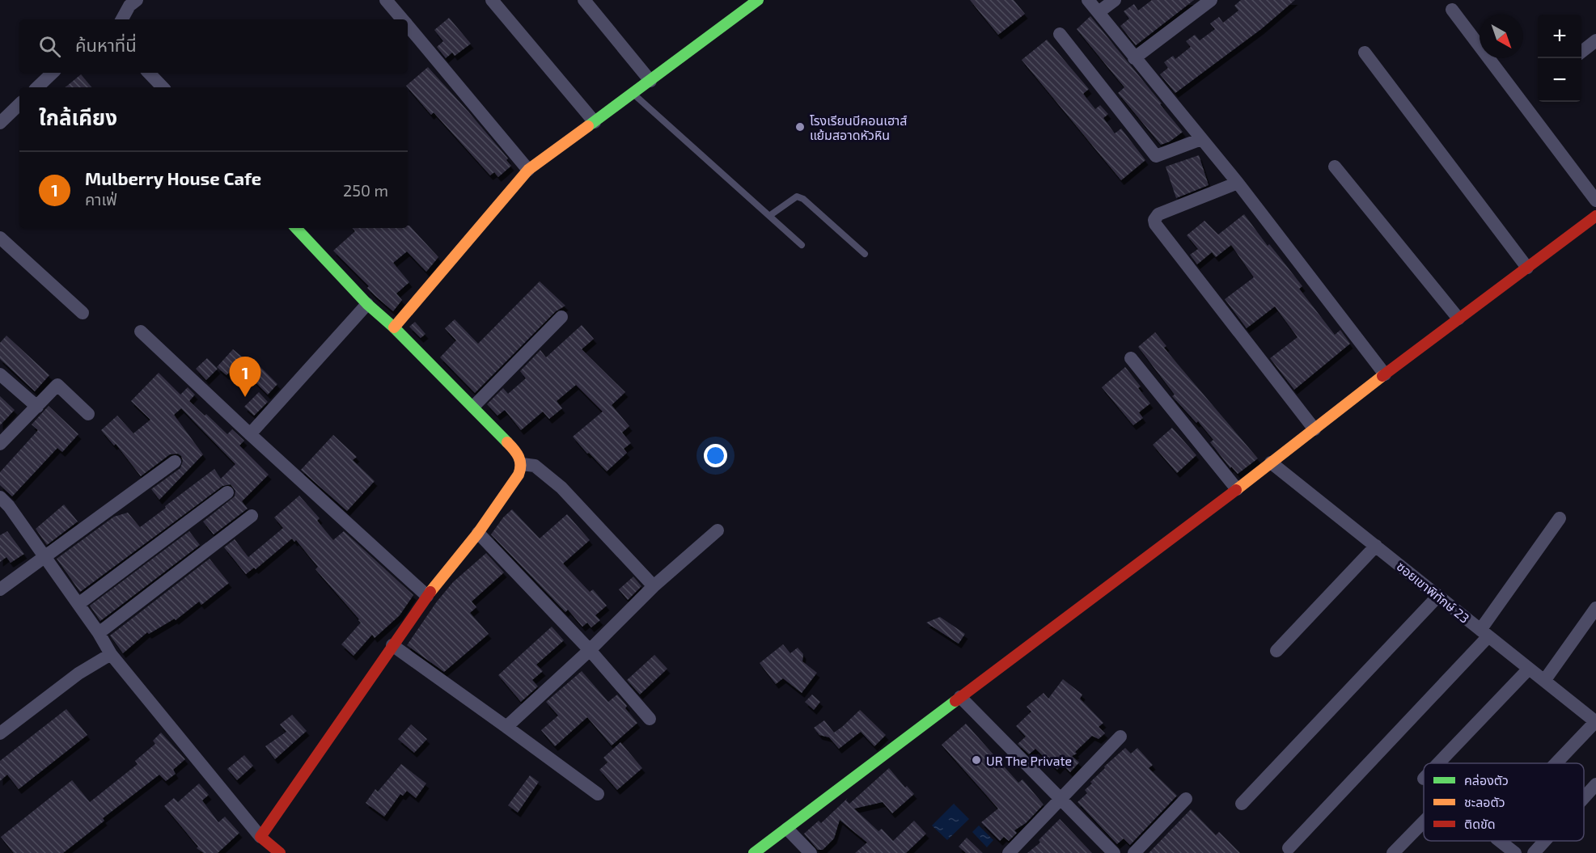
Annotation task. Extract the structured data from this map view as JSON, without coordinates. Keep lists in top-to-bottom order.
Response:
{
  "streets": {
    "street": ["ซอยเขาพิทักษ์ 23"]
  },
  "places": ["โรงเรียนบีคอนเฮาส์ แย้มสอาดหัวหิน", "UR The Private"],
  "legend": ["คล่องตัว", "ชะลอตัว", "ติดขัด"],
  "north": "bottom right",
  "page": {
    "map_buttons": ["+", "−"],
    "search": "ค้นหาที่นี่",
    "heading": "ใกล้เคียง",
    "list": [
      {
        "mark": "1",
        "name": "Mulberry House Cafe",
        "note": "คาเฟ่",
        "value": "250 m"
      }
    ],
    "pins": "1"
  }
}
